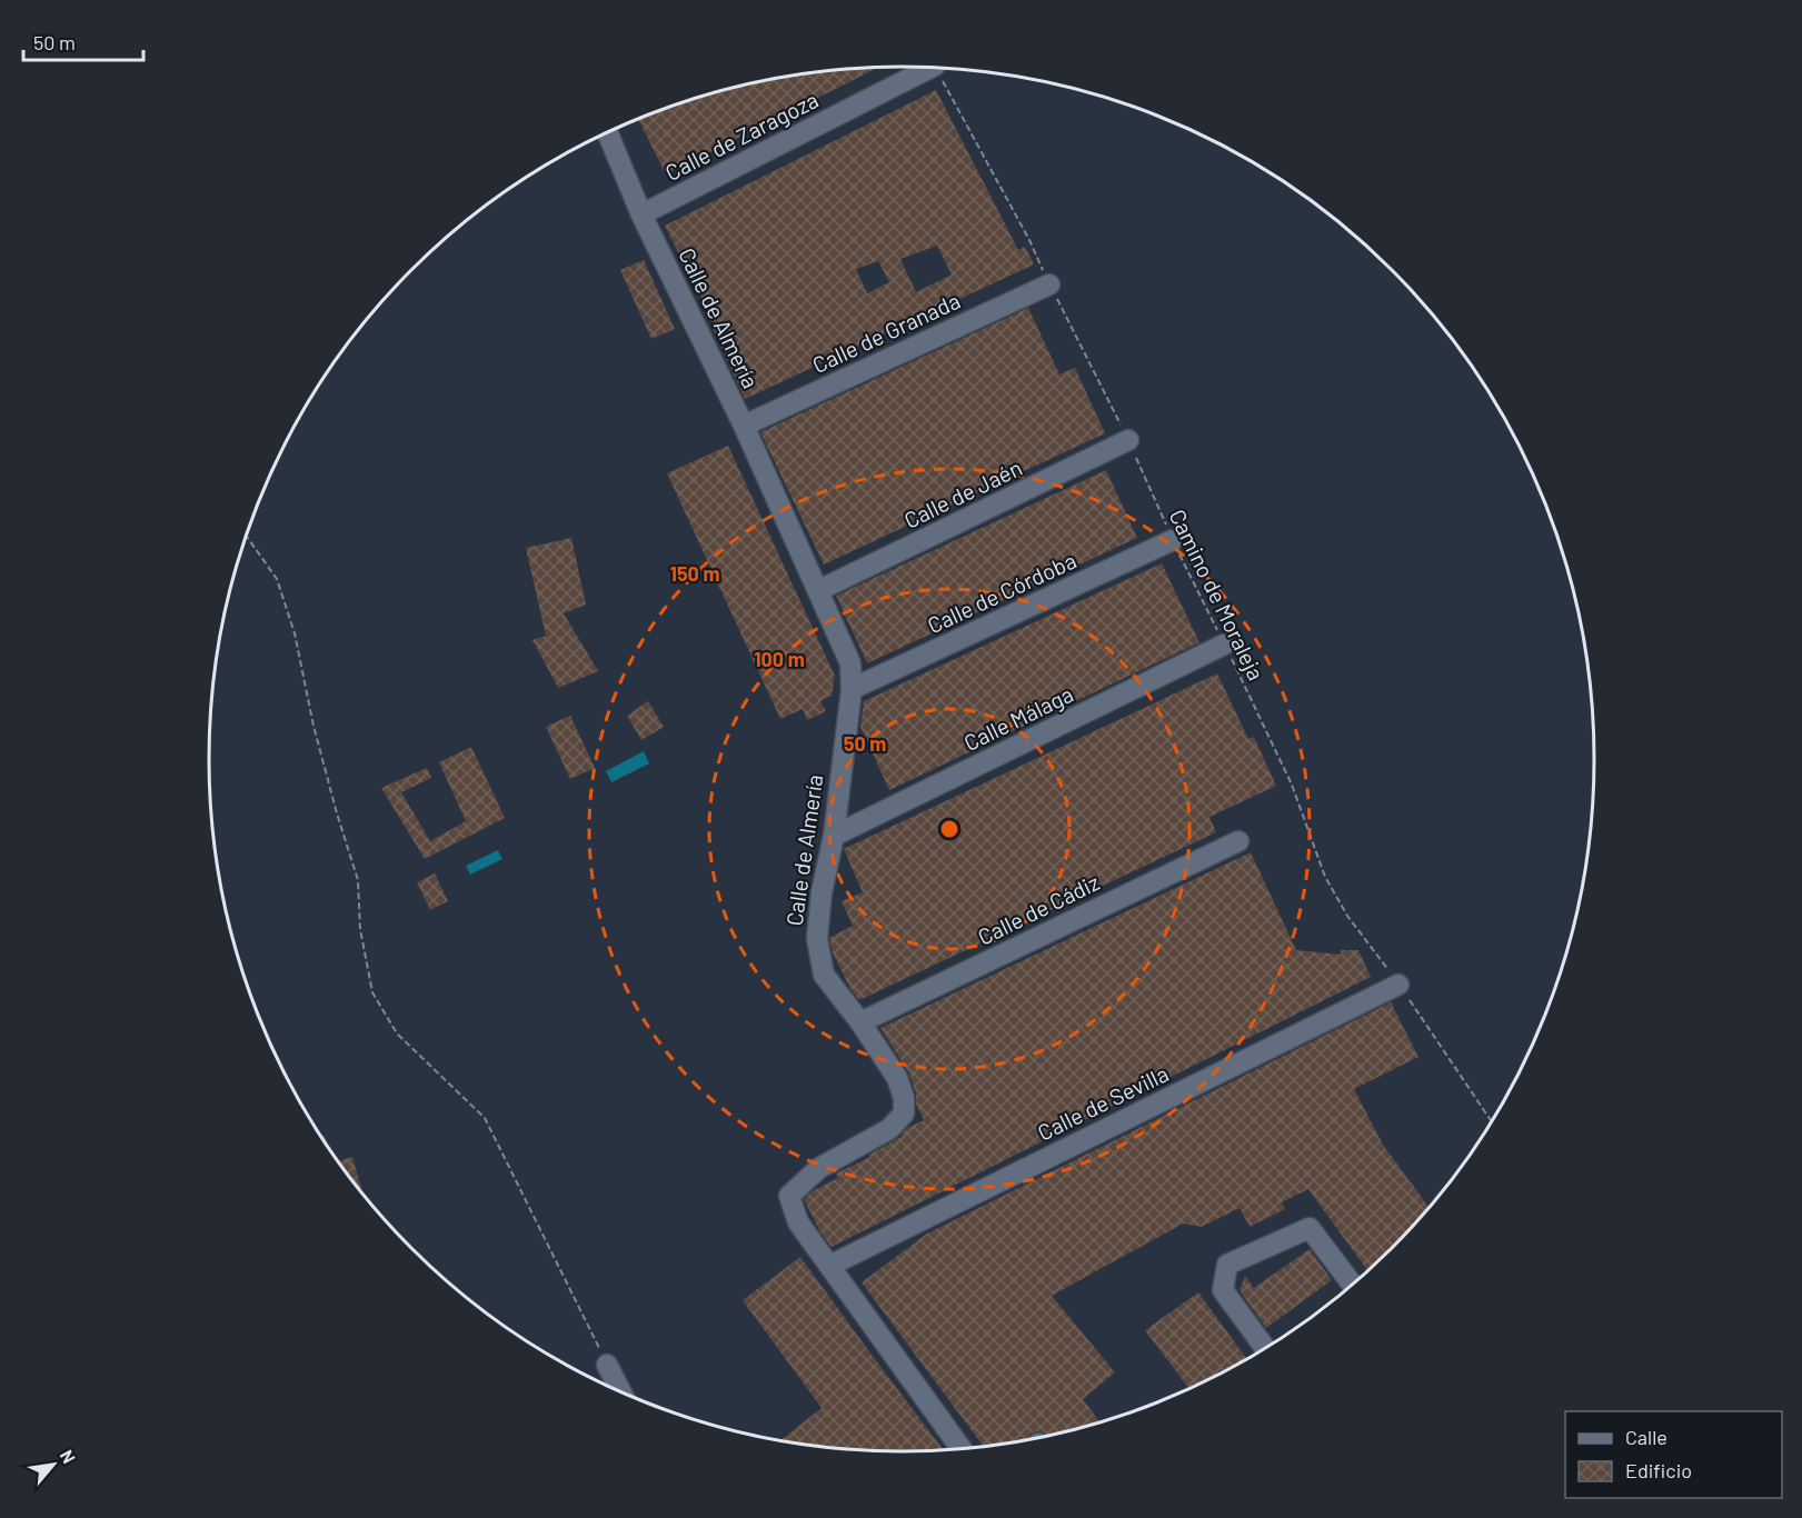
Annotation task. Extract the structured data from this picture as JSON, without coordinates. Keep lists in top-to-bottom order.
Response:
{
  "streets": {
    "street": [
      "Calle de Zaragoza",
      "Calle de Almería",
      "Calle de Granada",
      "Calle de Jaén",
      "Calle de Córdoba",
      "Calle Málaga",
      "Calle de Cádiz",
      "Calle de Sevilla"
    ],
    "path": ["Camino de Moraleja"]
  },
  "crossings": [
    ["Calle de Zaragoza", "Calle de Almería"],
    ["Calle de Almería", "Calle de Granada"],
    ["Calle de Almería", "Calle de Jaén"],
    ["Calle de Almería", "Calle de Córdoba"],
    ["Calle de Almería", "Calle Málaga"],
    ["Calle de Almería", "Calle de Cádiz"],
    ["Calle de Almería", "Calle de Sevilla"],
    ["Calle de Granada", "Camino de Moraleja"],
    ["Calle de Jaén", "Camino de Moraleja"],
    ["Calle de Córdoba", "Camino de Moraleja"],
    ["Camino de Moraleja", "Calle Málaga"],
    ["Camino de Moraleja", "Calle de Sevilla"]
  ],
  "legend": ["Calle", "Edificio"],
  "scale_bar": "50 m",
  "north": "top right",
  "rings": ["150 m", "100 m", "50 m"]
}
